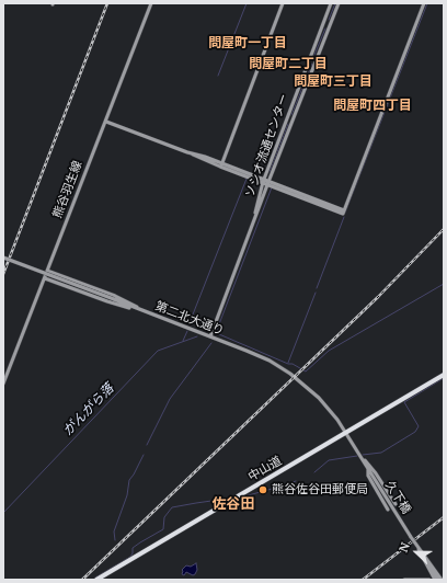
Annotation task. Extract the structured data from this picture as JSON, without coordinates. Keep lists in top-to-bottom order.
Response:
{
  "streets": {
    "highway": ["中山道"],
    "street": [
      "ソシオ流通センター",
      "熊谷羽生線",
      "第二北大通り",
      "久下橋"
    ]
  },
  "crossings": [
    ["第二北大通り", "中山道"]
  ],
  "districts": [
    "問屋町一丁目",
    "問屋町二丁目",
    "問屋町三丁目",
    "問屋町四丁目",
    "佐谷田"
  ],
  "water": ["がんがら落"],
  "places": ["熊谷佐谷田郵便局"],
  "north": "left"
}
